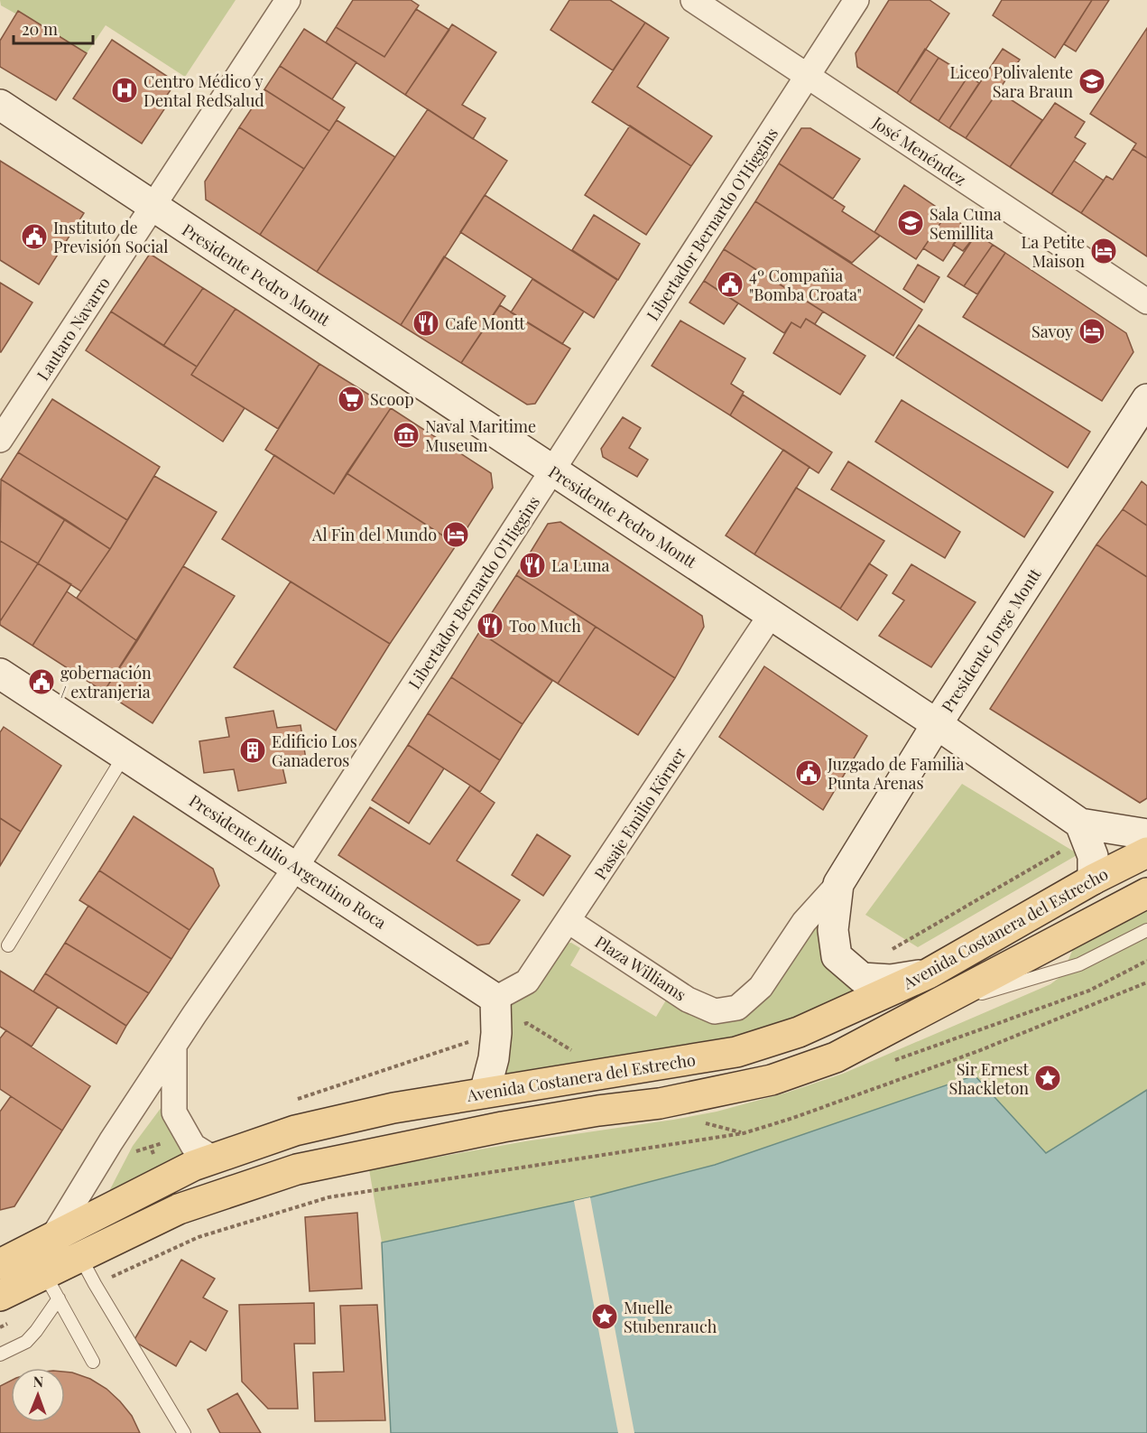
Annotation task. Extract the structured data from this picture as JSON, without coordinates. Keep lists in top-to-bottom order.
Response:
{
  "streets": {
    "main road": ["Avenida Costanera del Estrecho"],
    "street": [
      "José Menéndez",
      "Libertador Bernardo O'Higgins",
      "Presidente Pedro Montt",
      "Lautaro Navarro",
      "Presidente Jorge Montt",
      "Pasaje Emilio Körner",
      "Presidente Julio Argentino Roca",
      "Plaza Williams"
    ]
  },
  "crossings": [
    ["José Menéndez", "Libertador Bernardo O'Higgins"],
    ["Libertador Bernardo O'Higgins", "Presidente Pedro Montt"],
    ["Libertador Bernardo O'Higgins", "Presidente Julio Argentino Roca"],
    ["Libertador Bernardo O'Higgins", "Avenida Costanera del Estrecho"],
    ["Presidente Pedro Montt", "Lautaro Navarro"],
    ["Presidente Pedro Montt", "Presidente Jorge Montt"],
    ["Presidente Pedro Montt", "Pasaje Emilio Körner"],
    ["Presidente Jorge Montt", "Avenida Costanera del Estrecho"],
    ["Presidente Jorge Montt", "Plaza Williams"],
    ["Pasaje Emilio Körner", "Presidente Julio Argentino Roca"],
    ["Pasaje Emilio Körner", "Plaza Williams"]
  ],
  "places": {
    "school or university": ["Liceo Polivalente Sara Braun", "Sala Cuna Semillita"],
    "hospital": ["Centro Médico y Dental RedSalud"],
    "public building": [
      "Instituto de Previsión Social",
      "4º Compañia \"Bomba Croata\"",
      "gobernación / extranjeria",
      "Juzgado de Familia Punta Arenas"
    ],
    "hotel": ["La Petite Maison", "Savoy", "Al Fin del Mundo"],
    "restaurant": ["Cafe Montt", "La Luna", "Too Much"],
    "supermarket": ["Scoop"],
    "museum": ["Naval Maritime Museum"],
    "building": ["Edificio Los Ganaderos"],
    "place": ["Sir Ernest Shackleton", "Muelle Stubenrauch"]
  },
  "scale_bar": "20 m",
  "north": "top"
}
